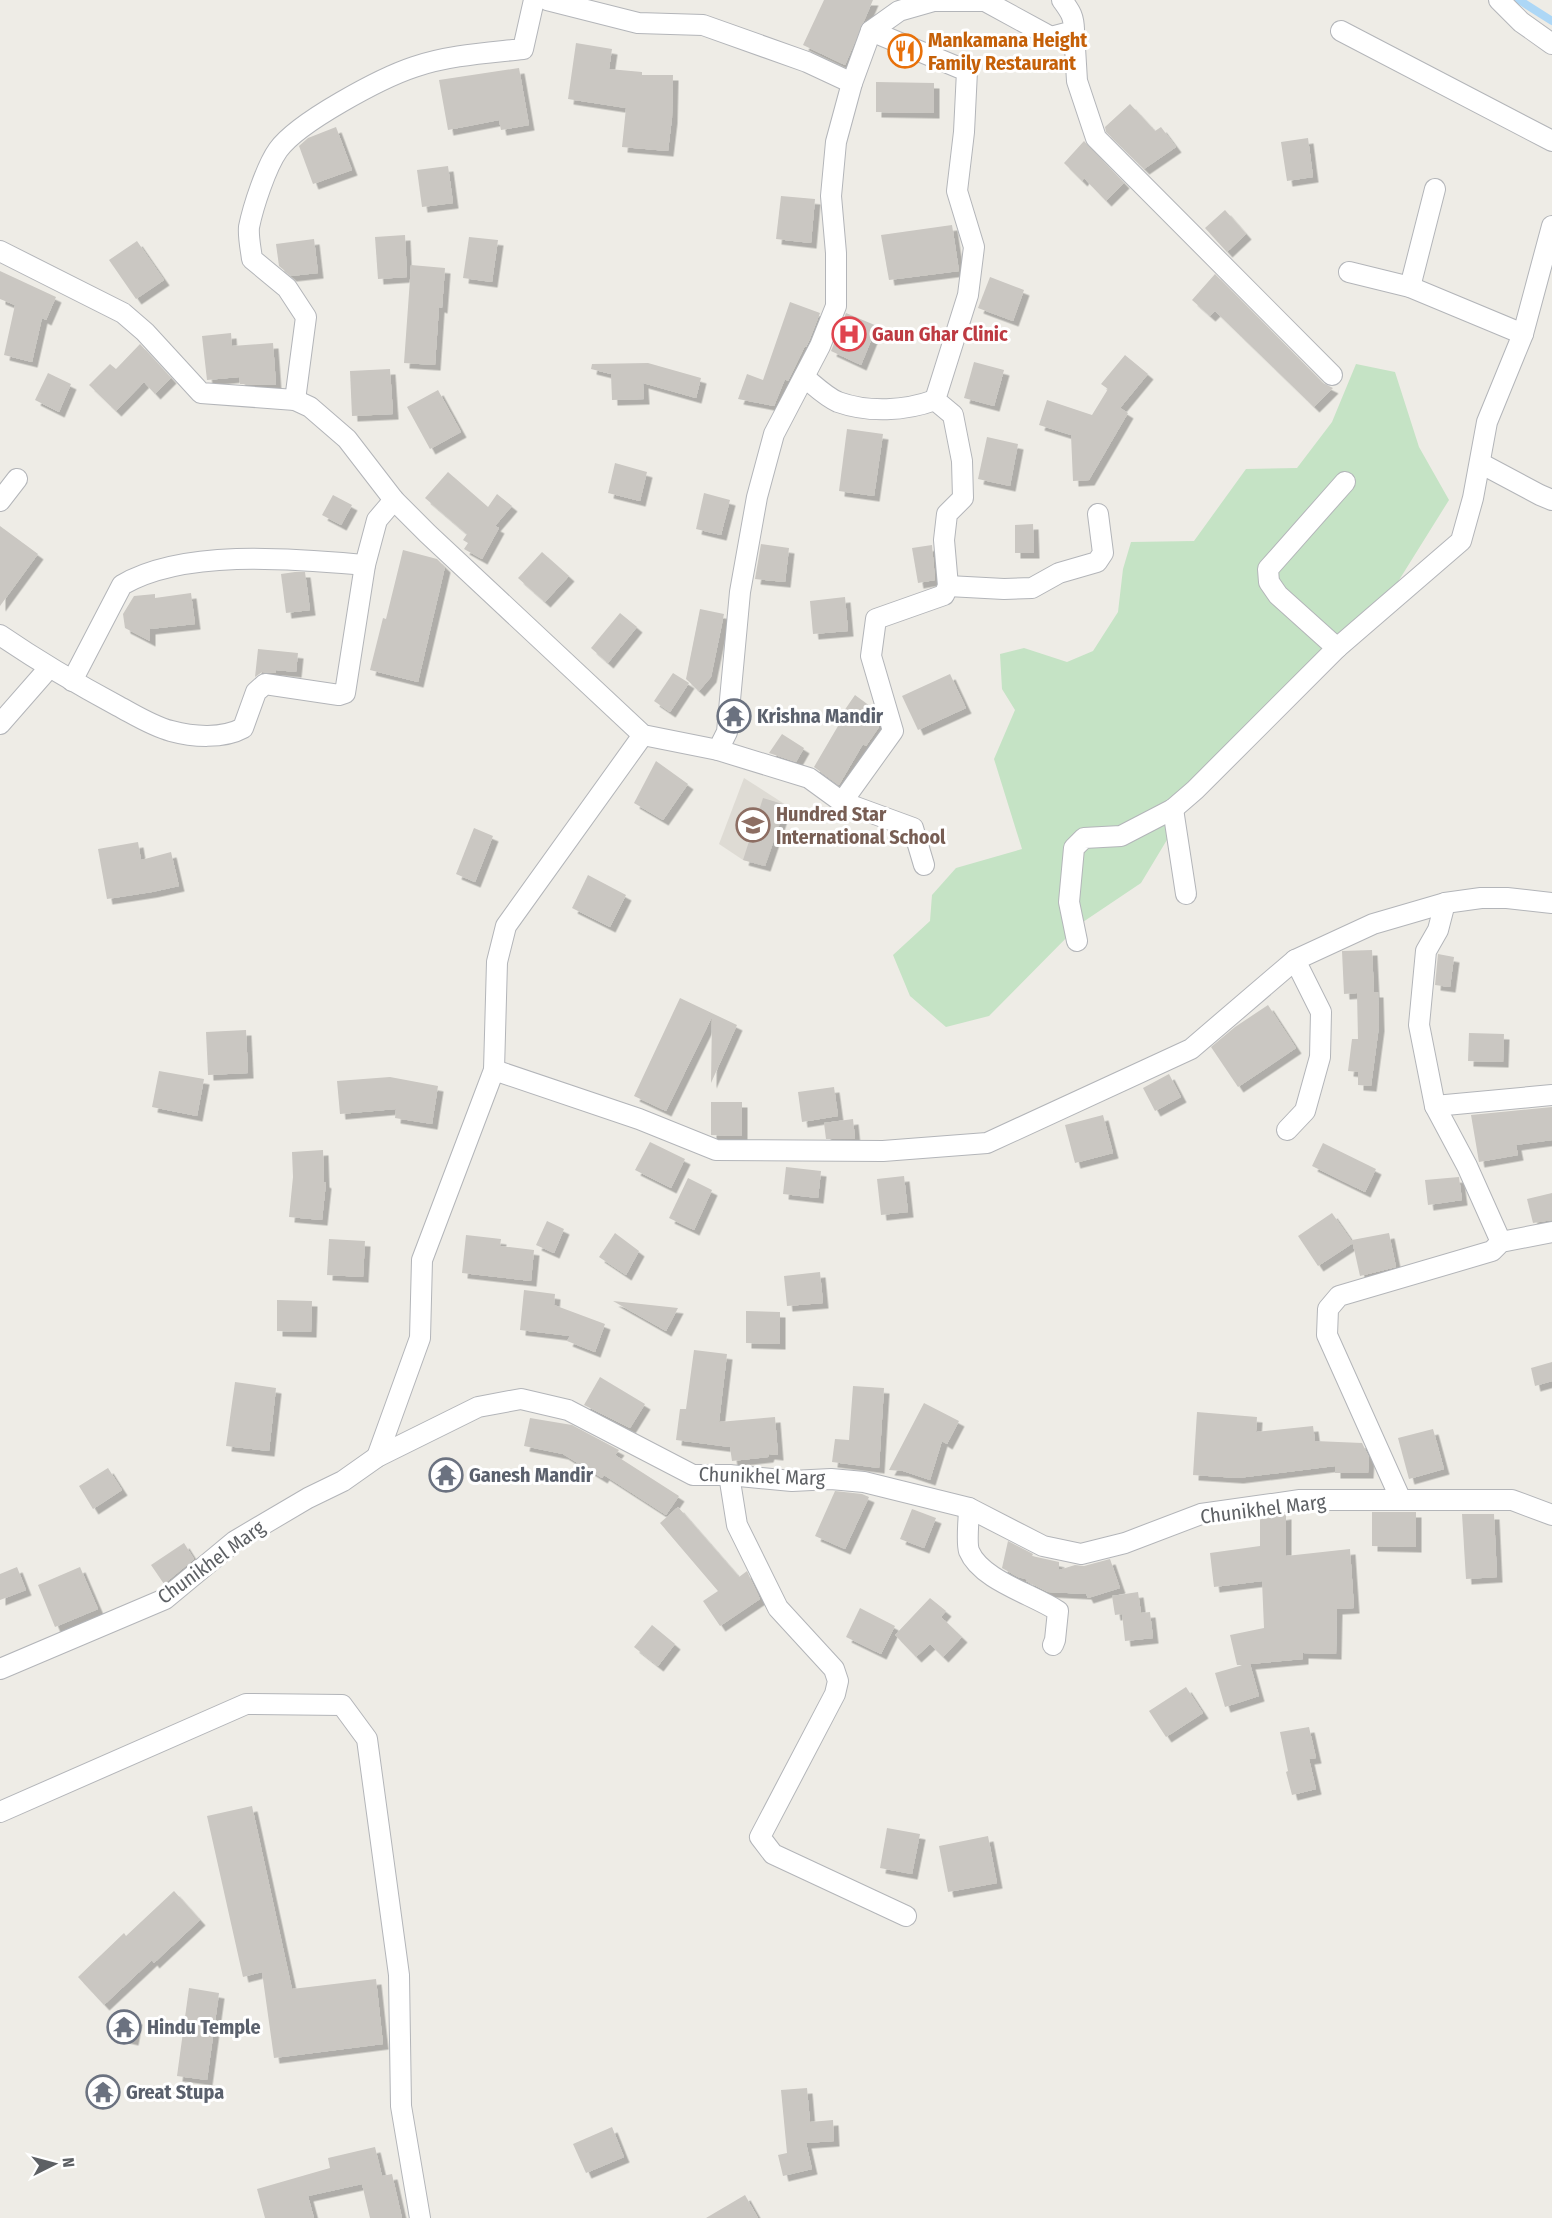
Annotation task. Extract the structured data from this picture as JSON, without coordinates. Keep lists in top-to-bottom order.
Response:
{
  "streets": {
    "street": ["Chunikhel Marg"]
  },
  "places": {
    "restaurant": ["Mankamana Height Family Restaurant"],
    "hospital": ["Gaun Ghar Clinic"],
    "temple": [
      "Krishna Mandir",
      "Ganesh Mandir",
      "Hindu Temple",
      "Great Stupa"
    ],
    "school or university": ["Hundred Star International School"]
  },
  "north": "right"
}
